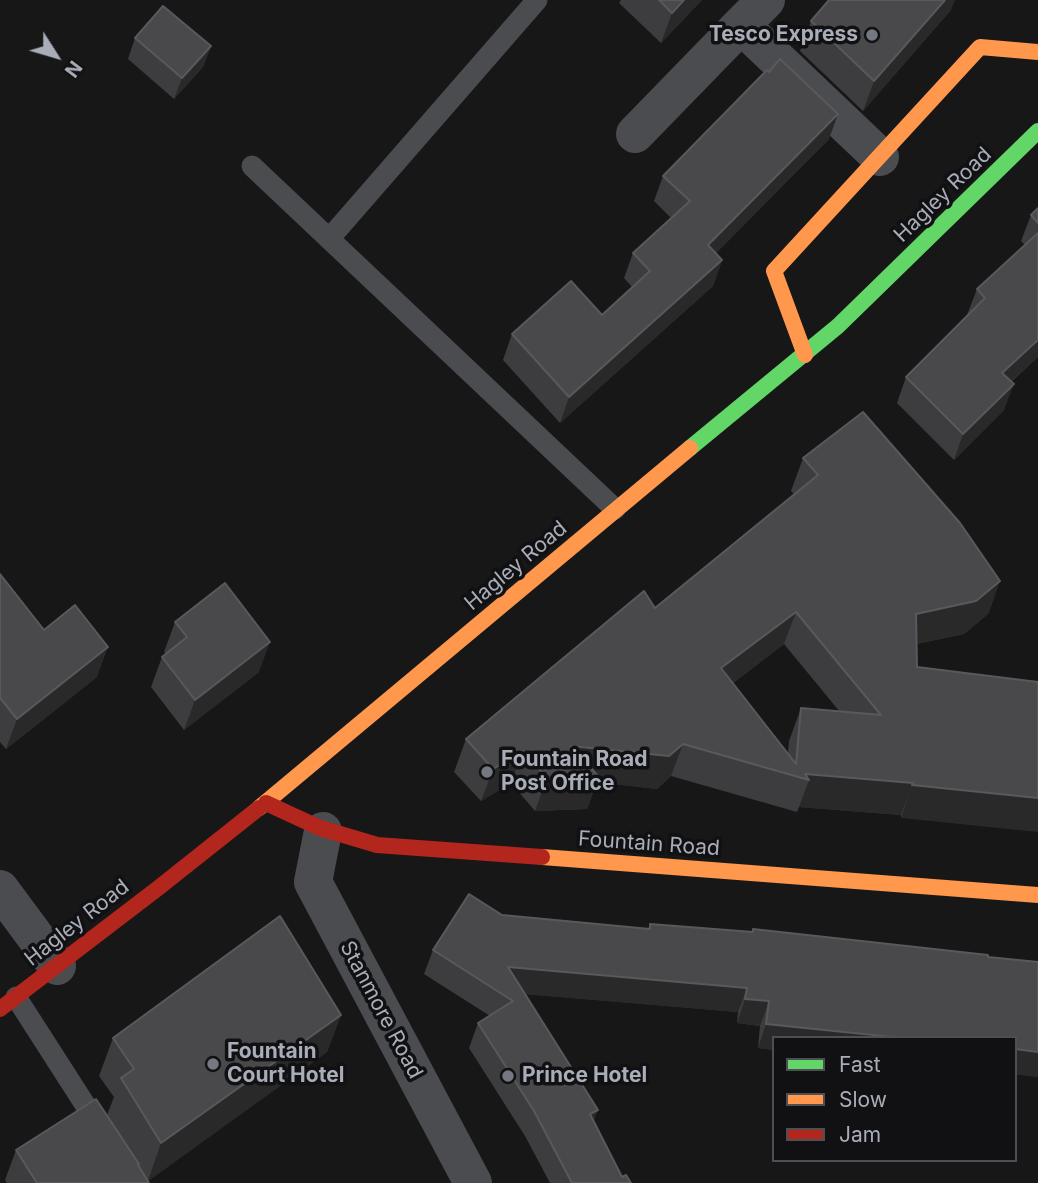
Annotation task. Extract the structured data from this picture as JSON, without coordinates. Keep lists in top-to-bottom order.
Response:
{
  "streets": {
    "main road": ["Hagley Road", "Fountain Road"],
    "street": ["Stanmore Road"]
  },
  "crossings": [
    ["Hagley Road", "Fountain Road"],
    ["Fountain Road", "Stanmore Road"]
  ],
  "places": [
    "Tesco Express",
    "Fountain Road Post Office",
    "Fountain Court Hotel",
    "Prince Hotel"
  ],
  "legend": ["Fast", "Slow", "Jam"],
  "north": "bottom right"
}
